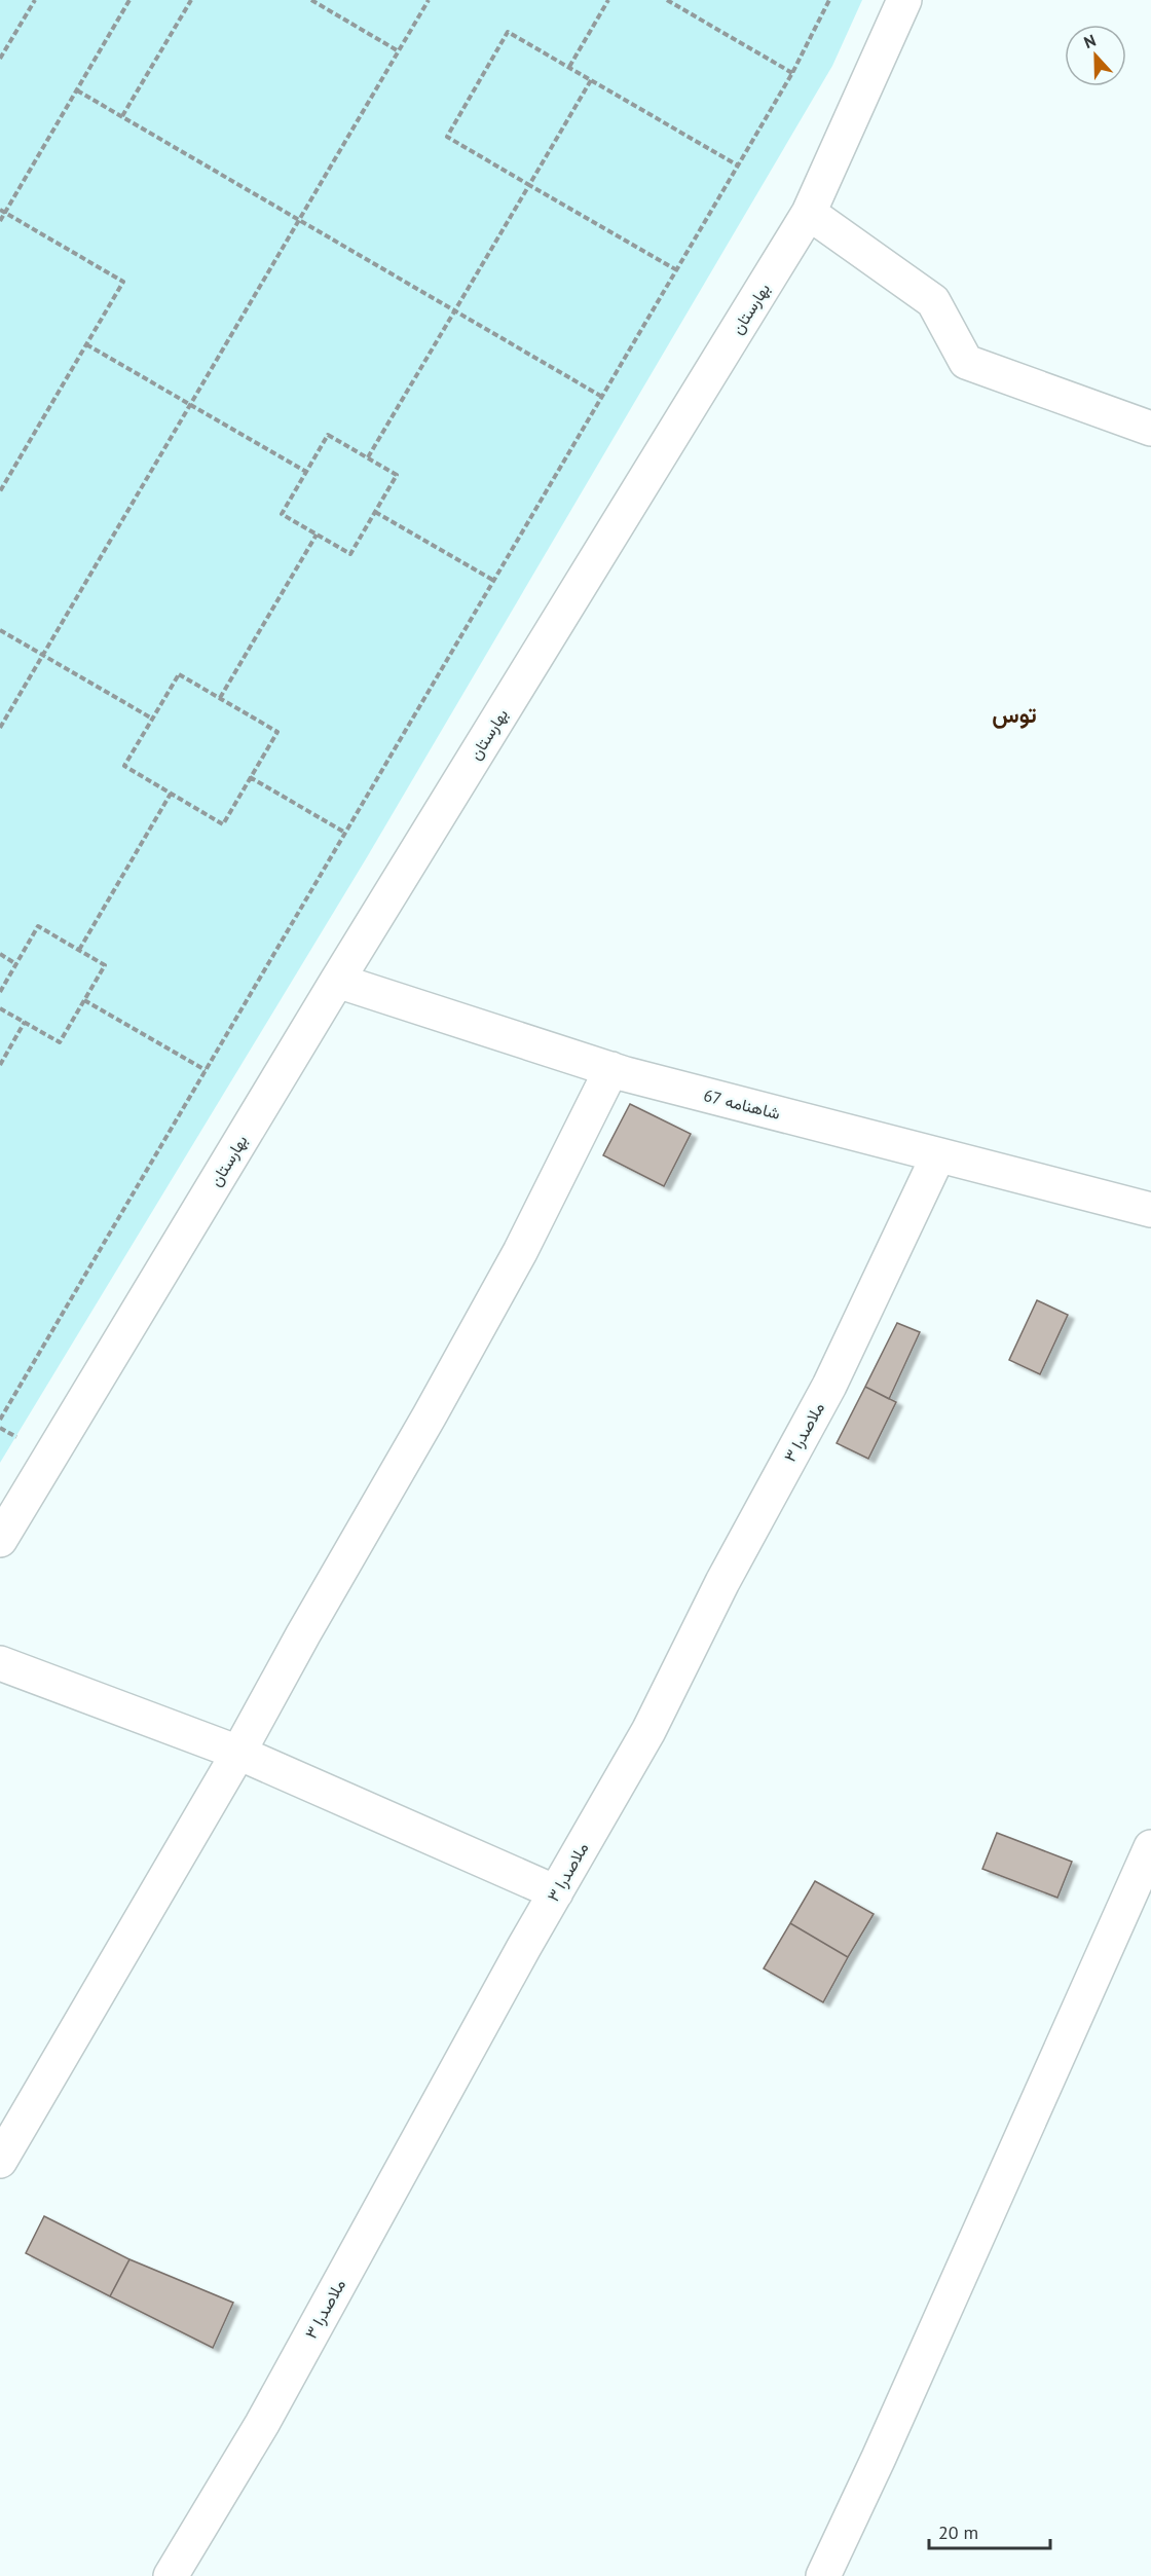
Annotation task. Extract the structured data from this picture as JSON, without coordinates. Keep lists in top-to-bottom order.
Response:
{
  "streets": {
    "street": ["بهارستان", "شاهنامه 67", "ملاصدرا ۳"]
  },
  "crossings": [
    ["بهارستان", "شاهنامه 67"],
    ["شاهنامه 67", "ملاصدرا ۳"]
  ],
  "districts": ["توس"],
  "scale_bar": "20 m",
  "north": "top"
}
